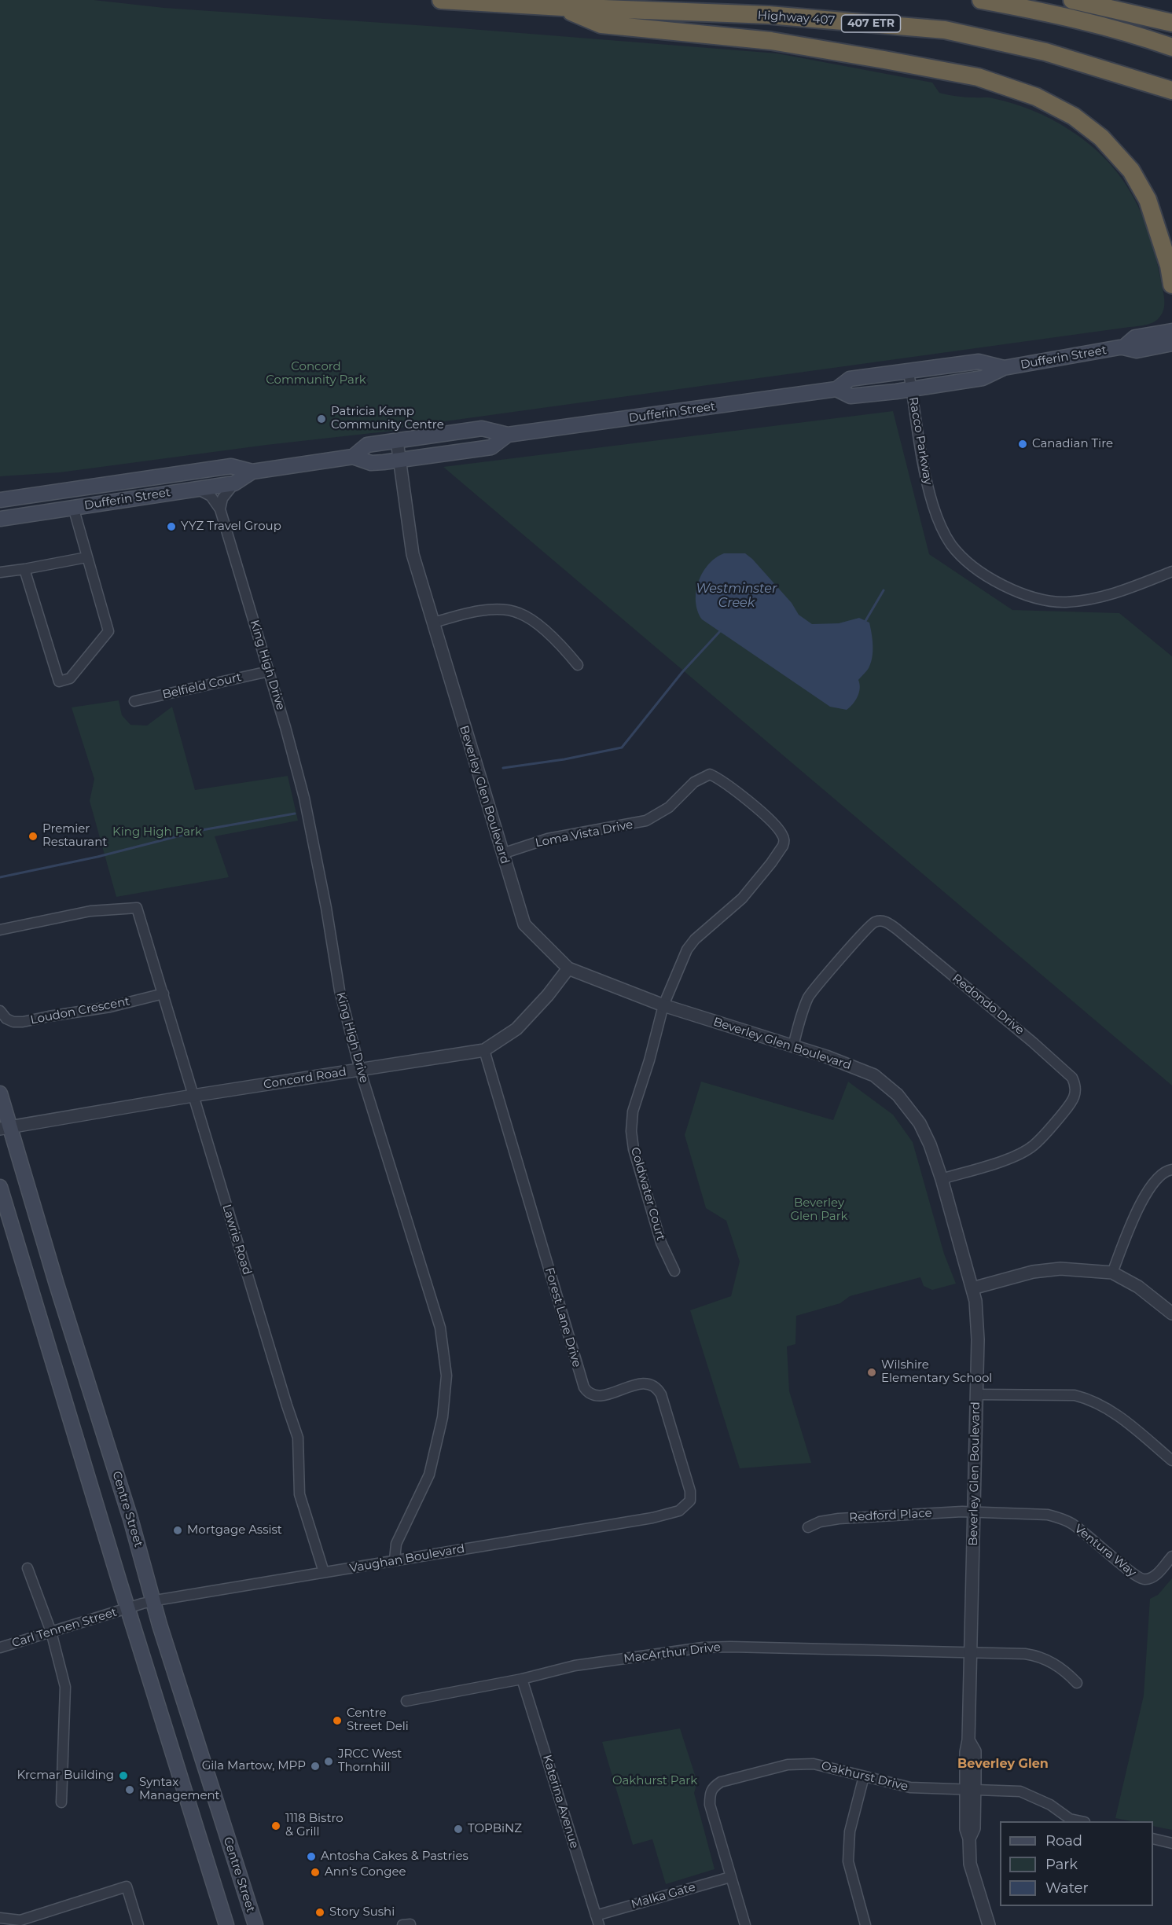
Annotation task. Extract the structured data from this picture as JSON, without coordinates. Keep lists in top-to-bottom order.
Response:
{
  "streets": {
    "highway": ["Highway 407", "407 ETR"],
    "main road": ["Dufferin Street", "Centre Street"],
    "street": [
      "Racco Parkway",
      "King High Drive",
      "Belfield Court",
      "Beverley Glen Boulevard",
      "Loma Vista Drive",
      "Redondo Drive",
      "Loudon Crescent",
      "Concord Road",
      "Coldwater Court",
      "Lawrie Road",
      "Forest Lane Drive",
      "Redford Place",
      "Ventura Way",
      "Vaughan Boulevard",
      "Carl Tennen Street",
      "MacArthur Drive",
      "Oakhurst Drive",
      "Katerina Avenue",
      "Malka Gate"
    ]
  },
  "crossings": [
    ["Dufferin Street", "Racco Parkway"],
    ["Dufferin Street", "King High Drive"],
    ["Dufferin Street", "Beverley Glen Boulevard"],
    ["King High Drive", "Belfield Court"],
    ["King High Drive", "Concord Road"],
    ["King High Drive", "Vaughan Boulevard"],
    ["Beverley Glen Boulevard", "Loma Vista Drive"],
    ["Beverley Glen Boulevard", "Redondo Drive"],
    ["Beverley Glen Boulevard", "Concord Road"],
    ["Beverley Glen Boulevard", "Coldwater Court"],
    ["Beverley Glen Boulevard", "Redford Place"],
    ["Beverley Glen Boulevard", "Ventura Way"],
    ["Beverley Glen Boulevard", "MacArthur Drive"],
    ["Beverley Glen Boulevard", "Oakhurst Drive"],
    ["Loma Vista Drive", "Coldwater Court"],
    ["Loudon Crescent", "Lawrie Road"],
    ["Concord Road", "Lawrie Road"],
    ["Concord Road", "Forest Lane Drive"],
    ["Concord Road", "Centre Street"],
    ["Lawrie Road", "Vaughan Boulevard"],
    ["Forest Lane Drive", "Vaughan Boulevard"],
    ["Centre Street", "Vaughan Boulevard"],
    ["Redford Place", "Ventura Way"],
    ["Vaughan Boulevard", "Carl Tennen Street"],
    ["MacArthur Drive", "Katerina Avenue"],
    ["Oakhurst Drive", "Malka Gate"],
    ["Katerina Avenue", "Malka Gate"]
  ],
  "districts": ["Beverley Glen"],
  "water": ["Westminster Creek"],
  "parks": [
    "Concord Community Park",
    "King High Park",
    "Beverley Glen Park",
    "Oakhurst Park"
  ],
  "places": [
    "Patricia Kemp Community Centre",
    "Canadian Tire",
    "YYZ Travel Group",
    "Premier Restaurant",
    "Wilshire Elementary School",
    "Mortgage Assist",
    "Centre Street Deli",
    "JRCC West Thornhill",
    "Gila Martow, MPP",
    "Krcmar Building",
    "Syntax Management",
    "1118 Bistro & Grill",
    "TOPBiNZ",
    "Antosha Cakes & Pastries",
    "Ann's Congee",
    "Story Sushi"
  ],
  "legend": ["Road", "Park", "Water"]
}
